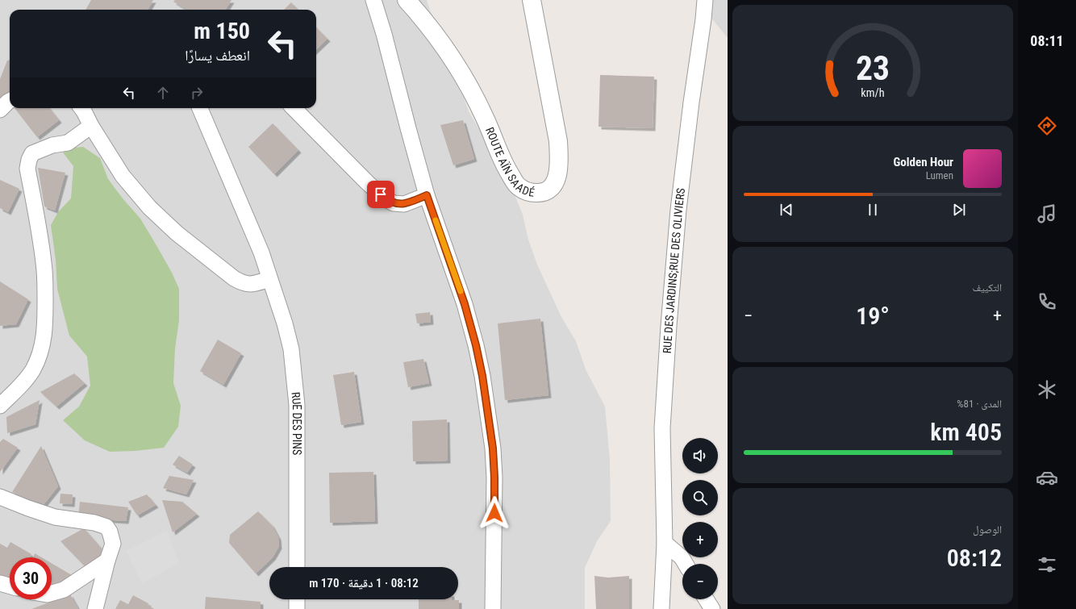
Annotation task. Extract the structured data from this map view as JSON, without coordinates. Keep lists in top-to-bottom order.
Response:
{
  "streets": {
    "street": ["ROUTE AÏN SAADÉ", "RUE DES JARDINS;RUE DES OLIVIERS", "RUE DES PINS"]
  },
  "page": {
    "tabs": "08:11",
    "turn": ["150 m", "انعطف يسارًا"],
    "song": ["Golden Hour", "Lumen"],
    "tile": [
      "التكييف",
      ["المدى · 81%", "405 km"],
      ["الوصول", "08:12"]
    ],
    "heat": ["−", "19°", "+"],
    "map_buttons": ["+", "−"],
    "limit": "30",
    "trip": "08:12 · 1 دقيقة · 170 m",
    "gauge": ["23", "km/h"]
  }
}
